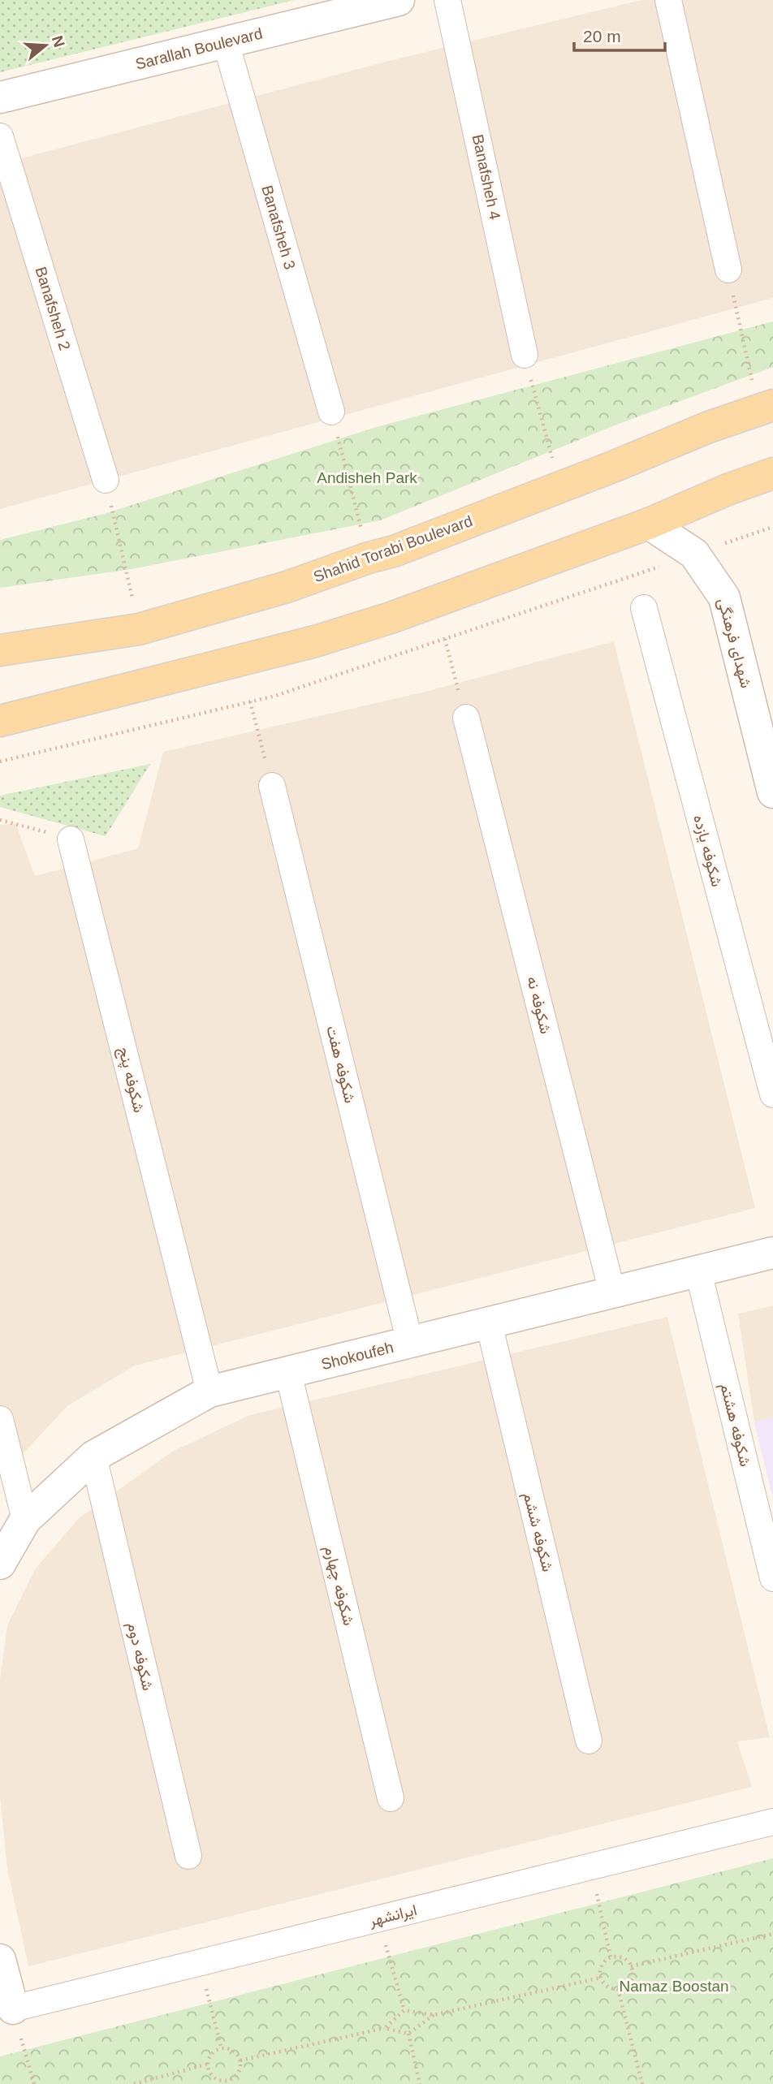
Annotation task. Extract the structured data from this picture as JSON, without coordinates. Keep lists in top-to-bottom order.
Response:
{
  "streets": {
    "main road": ["Shahid Torabi Boulevard"],
    "street": [
      "Sarallah Boulevard",
      "Banafsheh 4",
      "Banafsheh 3",
      "Banafsheh 2",
      "شهدای فرهنگی",
      "شکوفه یازده",
      "شکوفه نه",
      "شکوفه هفت",
      "شکوفه پنج",
      "Shokoufeh",
      "شکوفه هشتم",
      "شکوفه ششم",
      "شکوفه چهارم",
      "شکوفه دوم",
      "ایرانشهر"
    ]
  },
  "crossings": [
    ["Sarallah Boulevard", "Banafsheh 3"],
    ["شکوفه نه", "Shokoufeh"],
    ["شکوفه هفت", "Shokoufeh"],
    ["شکوفه پنج", "Shokoufeh"],
    ["Shokoufeh", "شکوفه هشتم"],
    ["Shokoufeh", "شکوفه ششم"],
    ["Shokoufeh", "شکوفه چهارم"],
    ["Shokoufeh", "شکوفه دوم"]
  ],
  "parks": ["Andisheh Park", "Namaz Boostan"],
  "scale_bar": "20 m",
  "north": "right"
}
